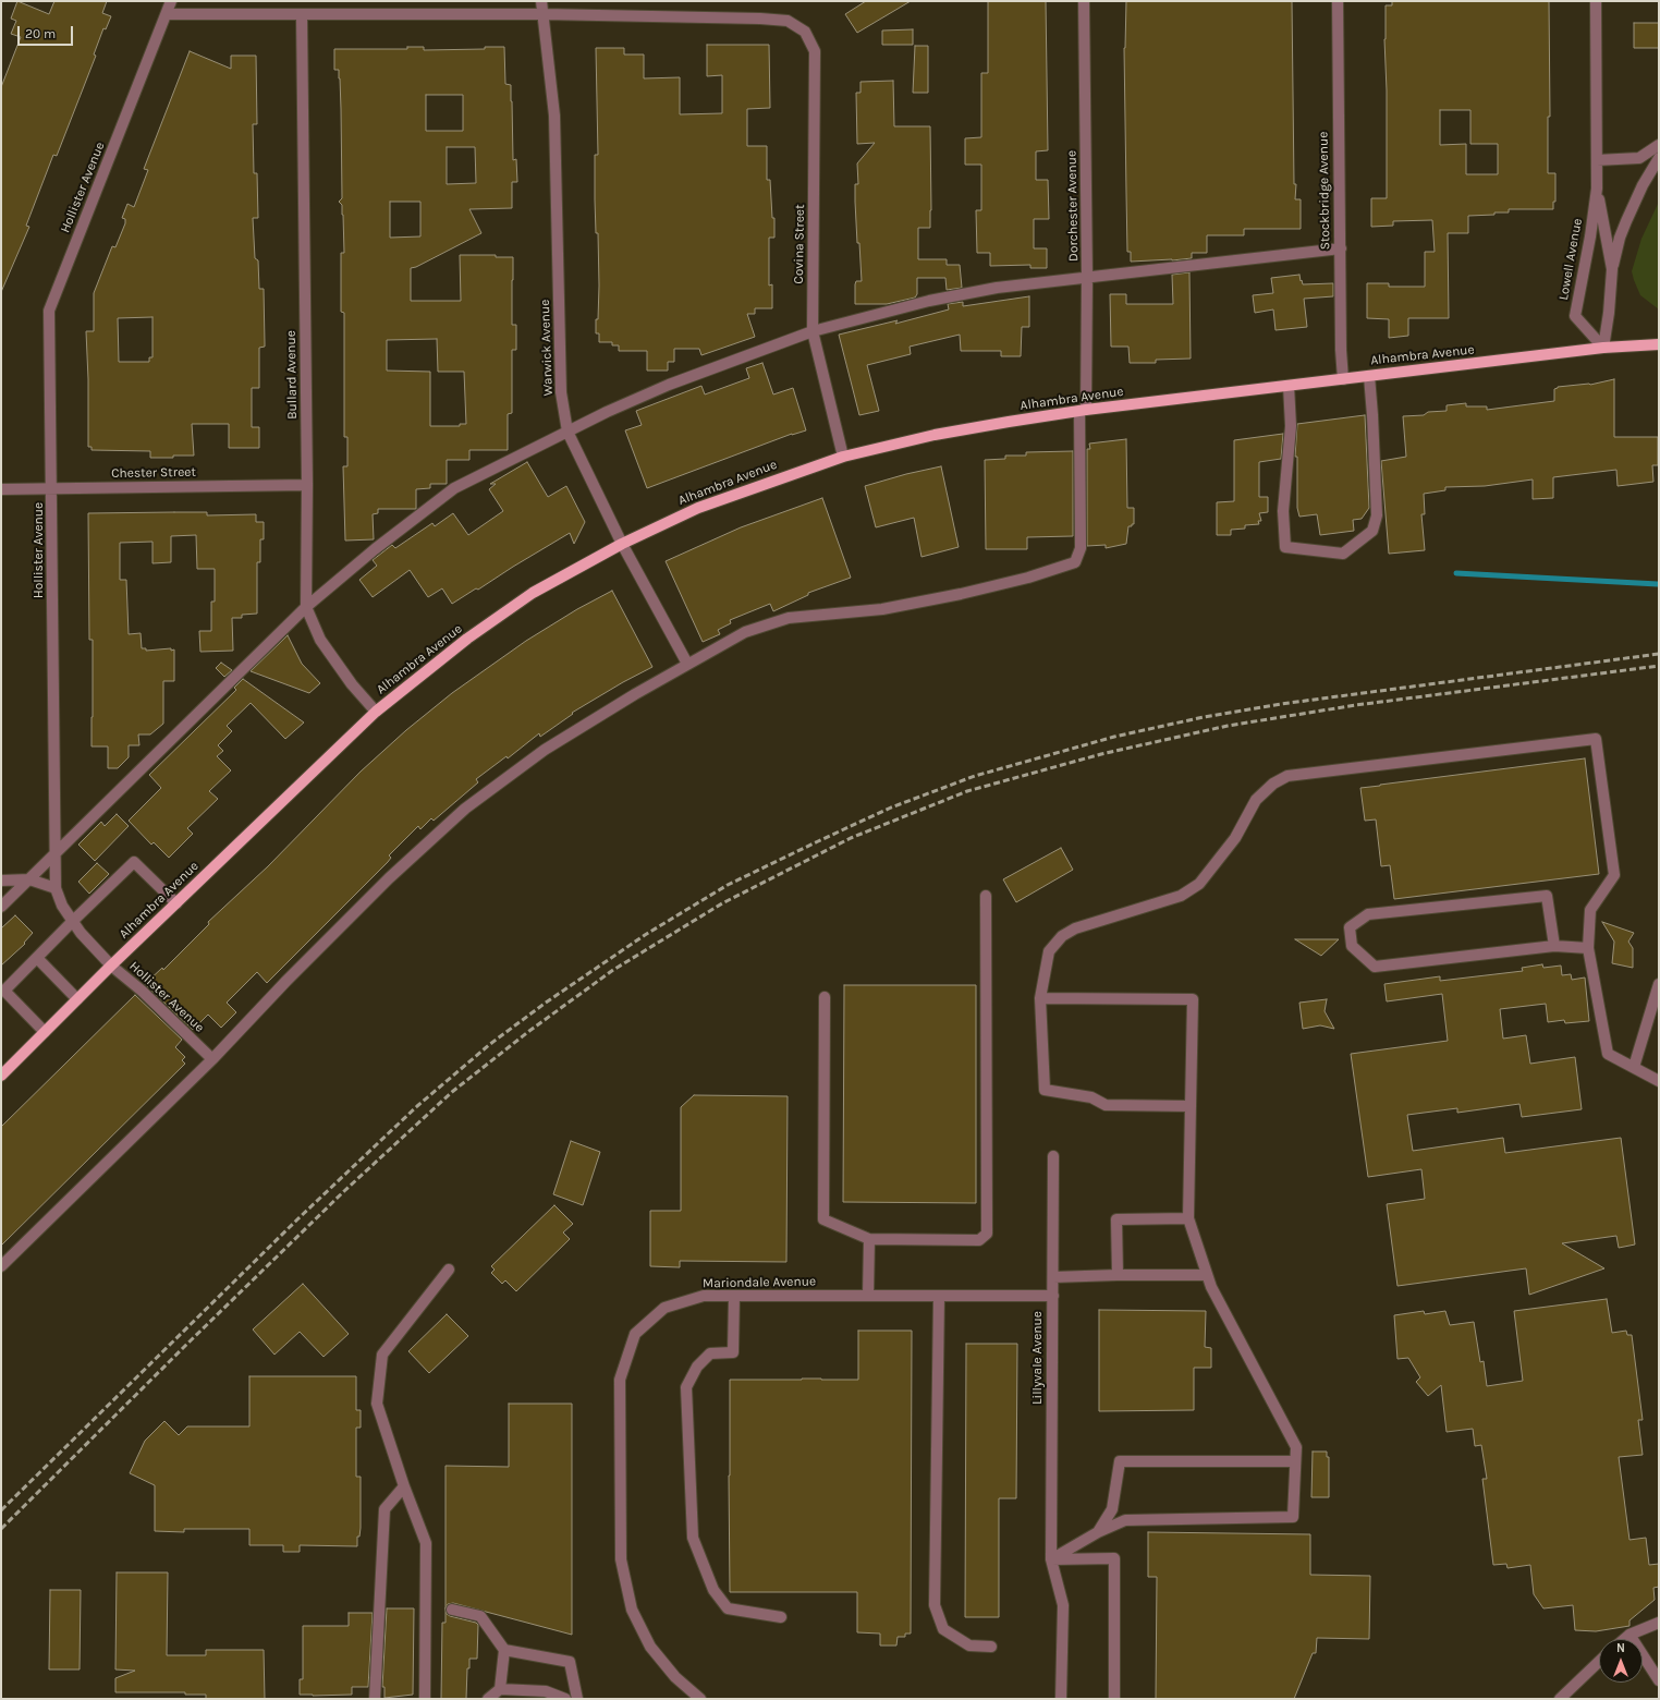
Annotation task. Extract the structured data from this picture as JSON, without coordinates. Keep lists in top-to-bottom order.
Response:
{
  "streets": {
    "main road": ["Alhambra Avenue"],
    "street": [
      "Hollister Avenue",
      "Stockbridge Avenue",
      "Dorchester Avenue",
      "Covina Street",
      "Lowell Avenue",
      "Warwick Avenue",
      "Bullard Avenue",
      "Chester Street",
      "Mariondale Avenue",
      "Lillyvale Avenue"
    ]
  },
  "crossings": [
    ["Hollister Avenue", "Alhambra Avenue"],
    ["Hollister Avenue", "Chester Street"],
    ["Stockbridge Avenue", "Alhambra Avenue"],
    ["Dorchester Avenue", "Warwick Avenue"],
    ["Dorchester Avenue", "Alhambra Avenue"],
    ["Covina Street", "Warwick Avenue"],
    ["Covina Street", "Alhambra Avenue"],
    ["Lowell Avenue", "Alhambra Avenue"],
    ["Warwick Avenue", "Alhambra Avenue"],
    ["Alhambra Avenue", "Bullard Avenue"],
    ["Bullard Avenue", "Chester Street"],
    ["Mariondale Avenue", "Lillyvale Avenue"]
  ],
  "scale_bar": "20 m",
  "north": "top"
}
